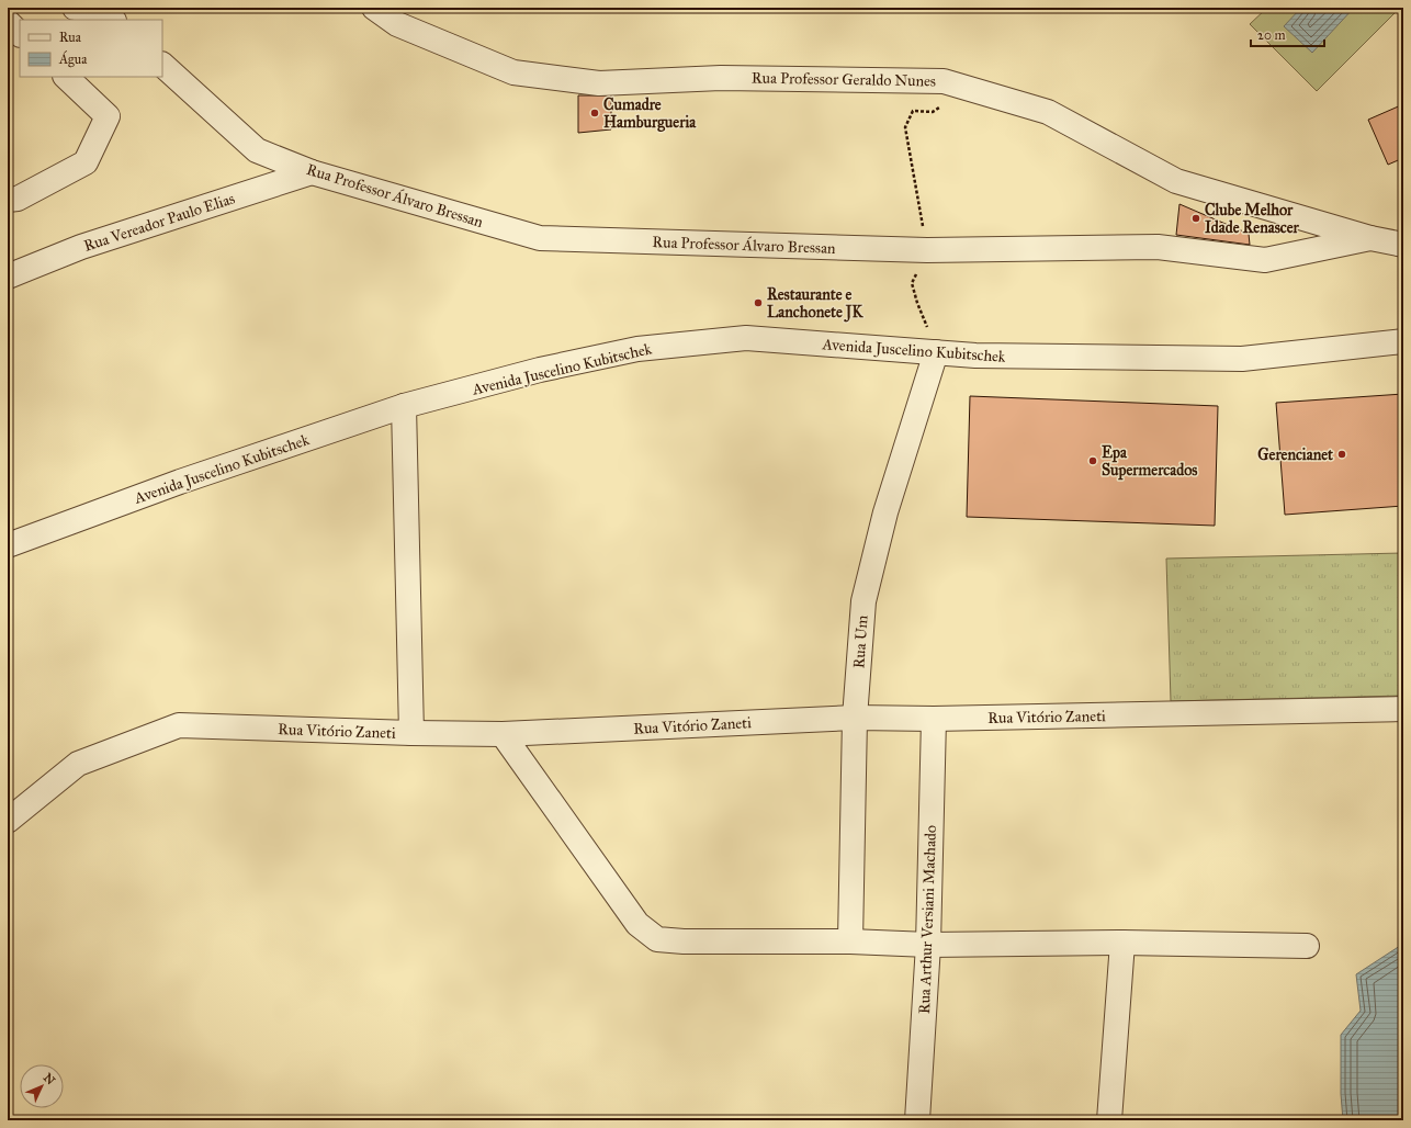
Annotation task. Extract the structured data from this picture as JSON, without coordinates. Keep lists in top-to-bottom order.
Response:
{
  "streets": {
    "street": [
      "Rua Professor Geraldo Nunes",
      "Rua Professor Álvaro Bressan",
      "Rua Vereador Paulo Elias",
      "Avenida Juscelino Kubitschek",
      "Rua Um",
      "Rua Vitório Zaneti",
      "Rua Arthur Versiani Machado"
    ]
  },
  "crossings": [
    ["Rua Professor Geraldo Nunes", "Rua Professor Álvaro Bressan"],
    ["Rua Professor Álvaro Bressan", "Rua Vereador Paulo Elias"],
    ["Avenida Juscelino Kubitschek", "Rua Um"],
    ["Rua Um", "Rua Vitório Zaneti"],
    ["Rua Vitório Zaneti", "Rua Arthur Versiani Machado"]
  ],
  "places": [
    "Cumadre Hamburgueria",
    "Clube Melhor Idade Renascer",
    "Restaurante e Lanchonete JK",
    "Gerencianet",
    "Epa Supermercados"
  ],
  "legend": ["Rua", "Água"],
  "scale_bar": "20 m",
  "north": "top right"
}
